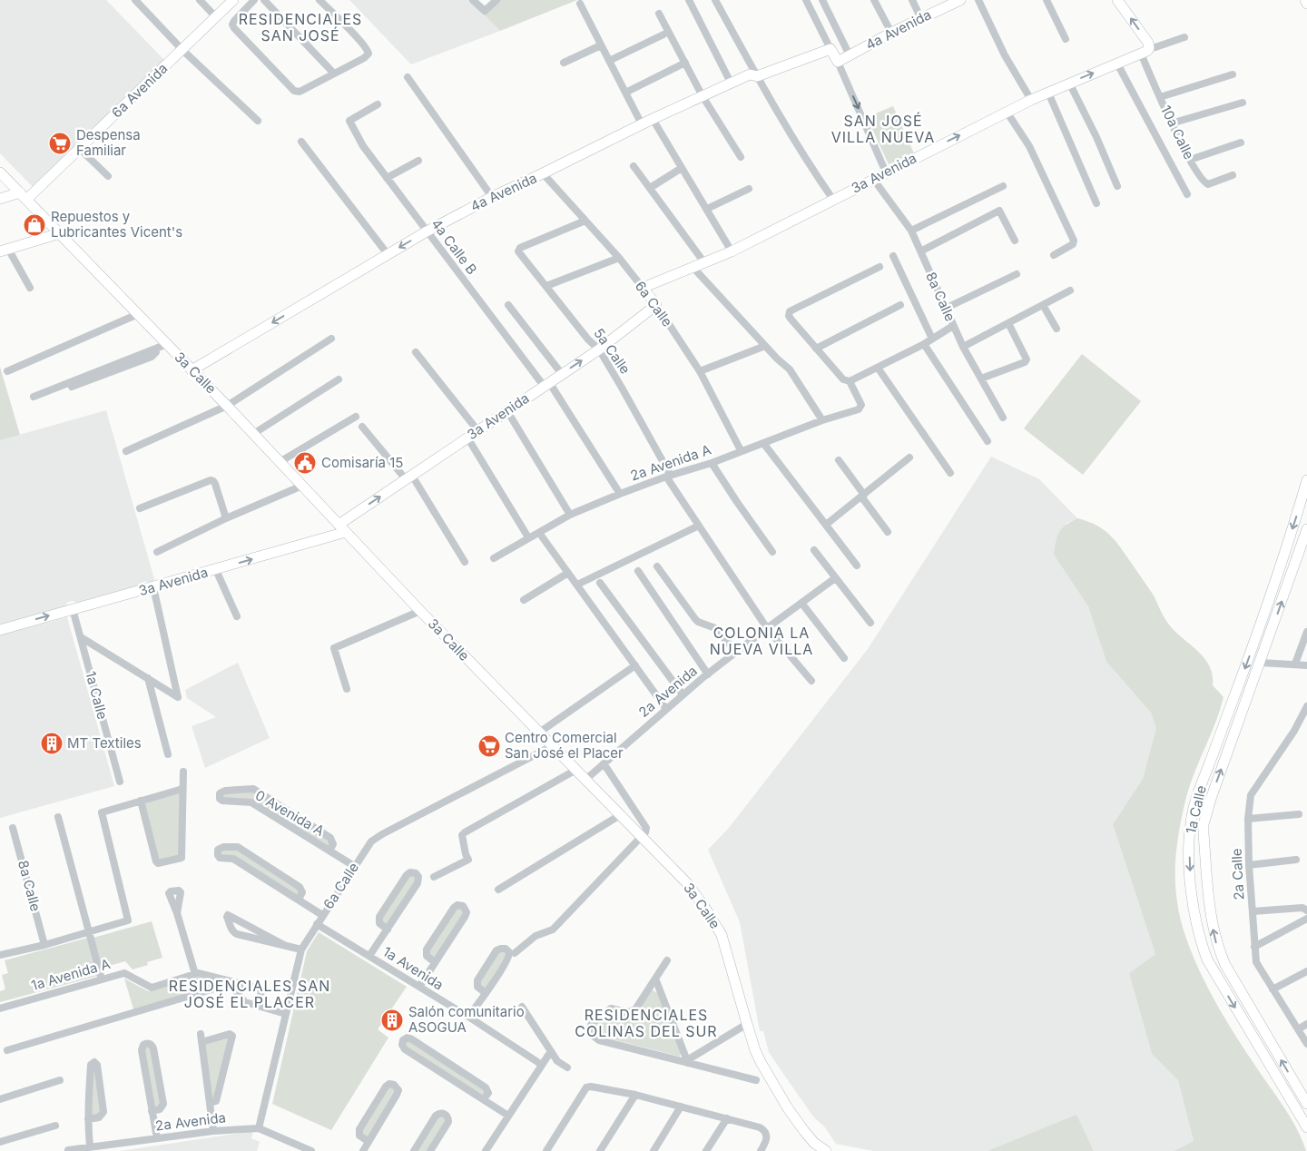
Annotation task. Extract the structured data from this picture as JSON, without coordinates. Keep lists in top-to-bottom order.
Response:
{
  "streets": {
    "street": [
      "4a Avenida",
      "6a Avenida",
      "10a Calle",
      "3a Avenida",
      "4a Calle B",
      "8a Calle",
      "6a Calle",
      "5a Calle",
      "3a Calle",
      "2a Avenida A",
      "2a Avenida",
      "1a Calle",
      "0 Avenida A",
      "2a Calle",
      "1a Avenida",
      "1a Avenida A"
    ]
  },
  "crossings": [
    ["4a Avenida", "4a Calle B"],
    ["4a Avenida", "6a Calle"],
    ["4a Avenida", "3a Calle"],
    ["6a Avenida", "3a Calle"],
    ["10a Calle", "3a Avenida"],
    ["3a Avenida", "4a Calle B"],
    ["3a Avenida", "8a Calle"],
    ["3a Avenida", "6a Calle"],
    ["3a Avenida", "5a Calle"],
    ["3a Avenida", "3a Calle"],
    ["3a Avenida", "1a Calle"],
    ["4a Calle B", "2a Avenida A"],
    ["6a Calle", "5a Calle"],
    ["6a Calle", "3a Calle"],
    ["6a Calle", "2a Avenida A"],
    ["6a Calle", "2a Avenida"],
    ["6a Calle", "0 Avenida A"],
    ["6a Calle", "1a Avenida"],
    ["5a Calle", "2a Avenida A"],
    ["5a Calle", "2a Avenida"],
    ["3a Calle", "2a Avenida"]
  ],
  "districts": [
    "RESIDENCIALES SAN JOSÉ",
    "SAN JOSÉ VILLA NUEVA",
    "COLONIA LA NUEVA VILLA",
    "RESIDENCIALES SAN JOSÉ EL PLACER",
    "RESIDENCIALES COLINAS DEL SUR"
  ],
  "places": {
    "supermarket": ["Despensa Familiar", "Centro Comercial San José el Placer"],
    "shop": ["Repuestos y Lubricantes Vicent's"],
    "public building": ["Comisaría 15"],
    "building": ["MT Textiles", "Salón comunitario ASOGUA"]
  }
}
